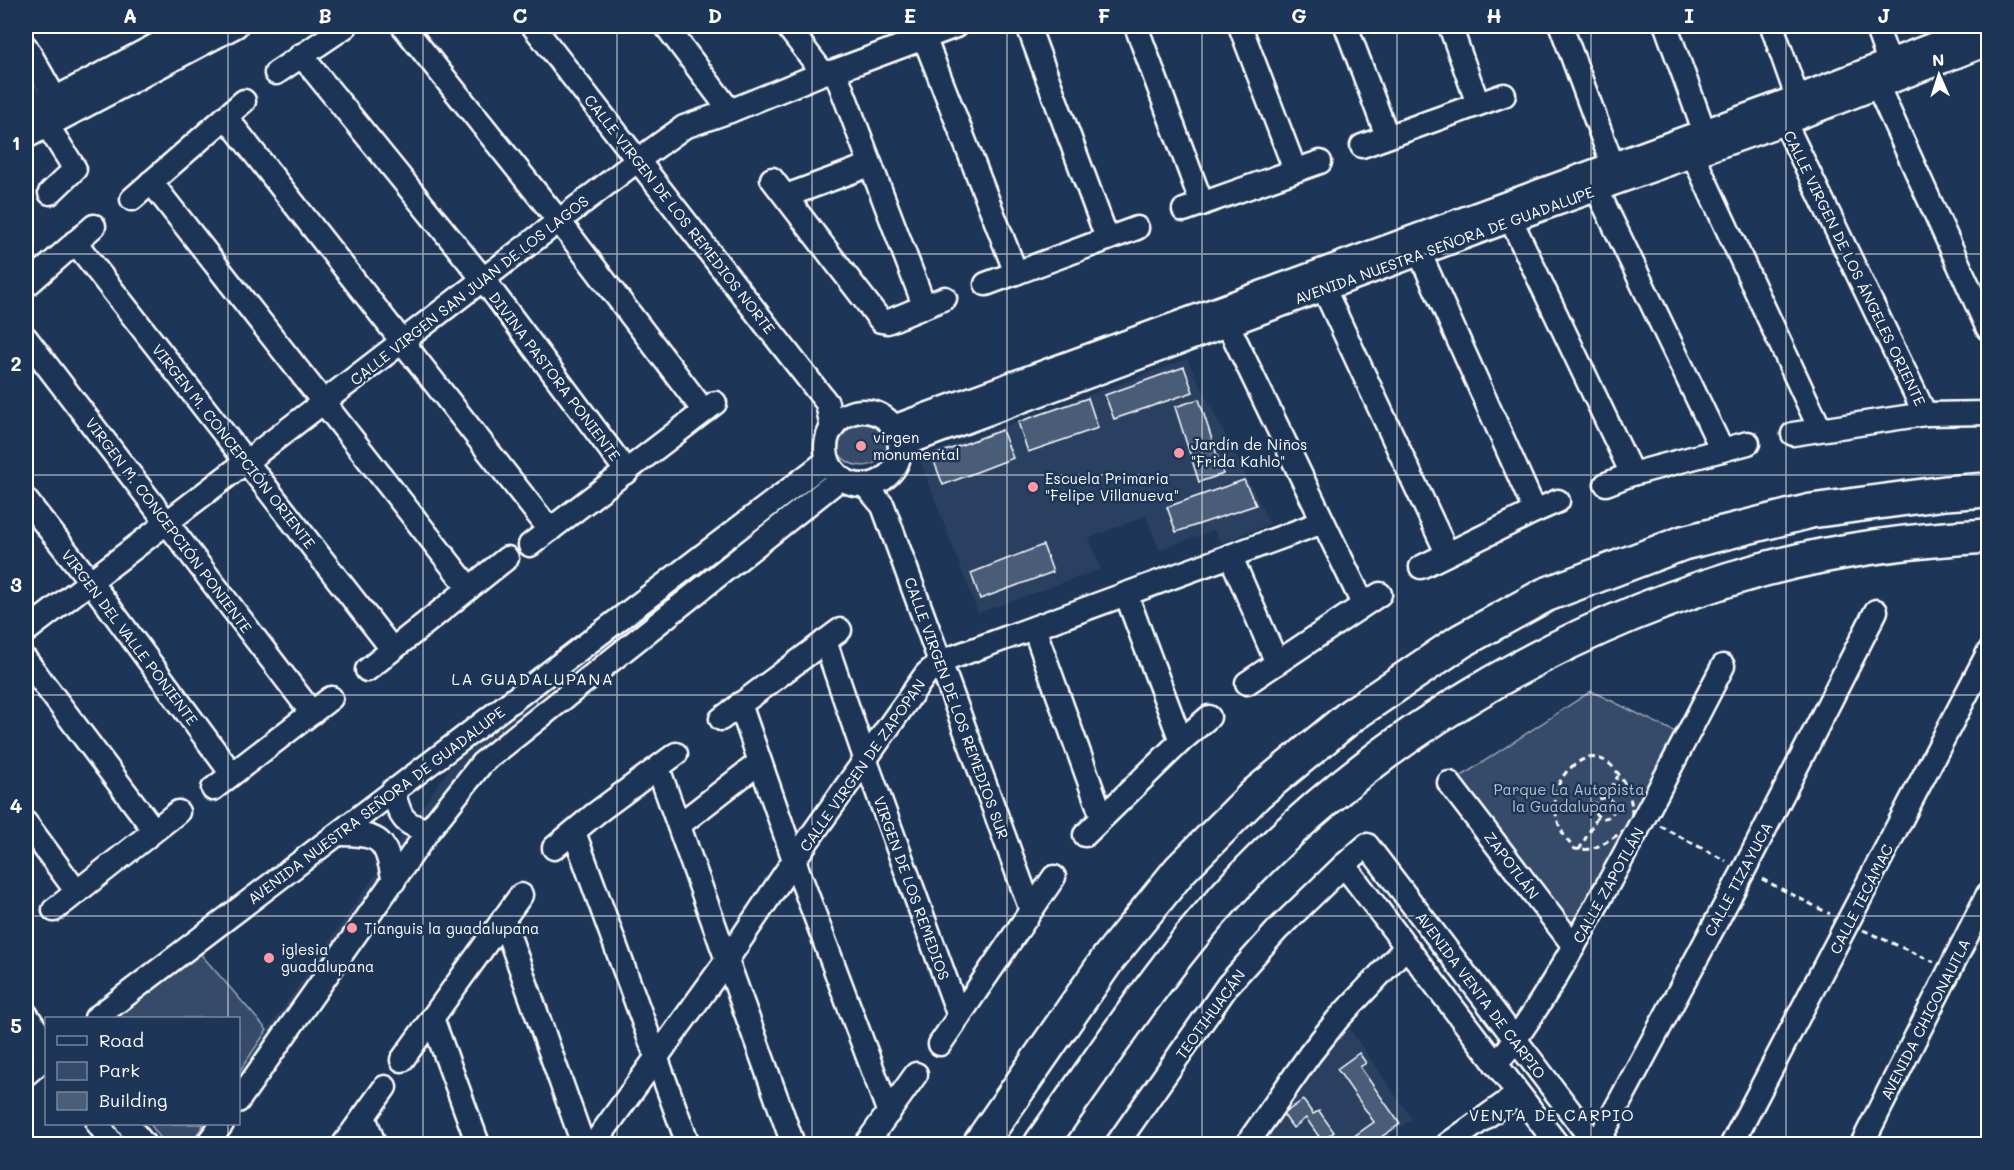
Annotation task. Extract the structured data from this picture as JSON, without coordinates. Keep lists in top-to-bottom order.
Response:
{
  "streets": {
    "street": [
      "CALLE VIRGEN DE LOS REMEDIOS NORTE",
      "AVENIDA NUESTRA SEÑORA DE GUADALUPE",
      "CALLE VIRGEN DE LOS ÁNGELES ORIENTE",
      "CALLE VIRGEN SAN JUAN DE LOS LAGOS",
      "DIVINA PASTORA PONIENTE",
      "VIRGEN M. CONCEPCIÓN ORIENTE",
      "VIRGEN M. CONCEPCIÓN PONIENTE",
      "VIRGEN DEL VALLE PONIENTE",
      "CALLE VIRGEN DE LOS REMEDIOS SUR",
      "CALLE VIRGEN DE ZAPOPAN",
      "ZAPOTLÁN",
      "CALLE TIZAYUCA",
      "CALLE ZAPOTLÁN",
      "VIRGEN DE LOS REMEDIOS",
      "CALLE TECÁMAC",
      "AVENIDA VENTA DE CARPIO",
      "TEOTIHUACÁN",
      "AVENIDA CHICONAUTLA"
    ]
  },
  "crossings": [
    ["CALLE VIRGEN DE LOS REMEDIOS NORTE", "AVENIDA NUESTRA SEÑORA DE GUADALUPE"],
    ["CALLE VIRGEN DE LOS REMEDIOS NORTE", "CALLE VIRGEN SAN JUAN DE LOS LAGOS"],
    ["CALLE VIRGEN DE LOS REMEDIOS NORTE", "CALLE VIRGEN DE LOS REMEDIOS SUR"],
    ["AVENIDA NUESTRA SEÑORA DE GUADALUPE", "CALLE VIRGEN DE LOS ÁNGELES ORIENTE"],
    ["AVENIDA NUESTRA SEÑORA DE GUADALUPE", "CALLE VIRGEN DE LOS REMEDIOS SUR"],
    ["CALLE VIRGEN SAN JUAN DE LOS LAGOS", "DIVINA PASTORA PONIENTE"],
    ["CALLE VIRGEN SAN JUAN DE LOS LAGOS", "VIRGEN M. CONCEPCIÓN ORIENTE"],
    ["CALLE VIRGEN SAN JUAN DE LOS LAGOS", "VIRGEN M. CONCEPCIÓN PONIENTE"],
    ["CALLE VIRGEN SAN JUAN DE LOS LAGOS", "VIRGEN DEL VALLE PONIENTE"],
    ["CALLE VIRGEN DE LOS REMEDIOS SUR", "CALLE VIRGEN DE ZAPOPAN"],
    ["CALLE VIRGEN DE ZAPOPAN", "VIRGEN DE LOS REMEDIOS"],
    ["ZAPOTLÁN", "CALLE ZAPOTLÁN"],
    ["CALLE TIZAYUCA", "AVENIDA VENTA DE CARPIO"],
    ["CALLE ZAPOTLÁN", "AVENIDA VENTA DE CARPIO"],
    ["AVENIDA VENTA DE CARPIO", "TEOTIHUACÁN"]
  ],
  "districts": ["LA GUADALUPANA", "VENTA DE CARPIO"],
  "parks": ["Parque La Autopista la Guadalupana"],
  "places": [
    "virgen monumental",
    "Jardín de Niños \"Frida Kahlo\"",
    "Escuela Primaria \"Felipe Villanueva\"",
    "Tianguis la guadalupana",
    "iglesia guadalupana"
  ],
  "legend": ["Road", "Park", "Building"],
  "north": "top",
  "grid": {
    "columns": [
      "A",
      "B",
      "C",
      "D",
      "E",
      "F",
      "G",
      "H",
      "I",
      "J"
    ],
    "rows": [
      "1",
      "2",
      "3",
      "4",
      "5"
    ]
  }
}
